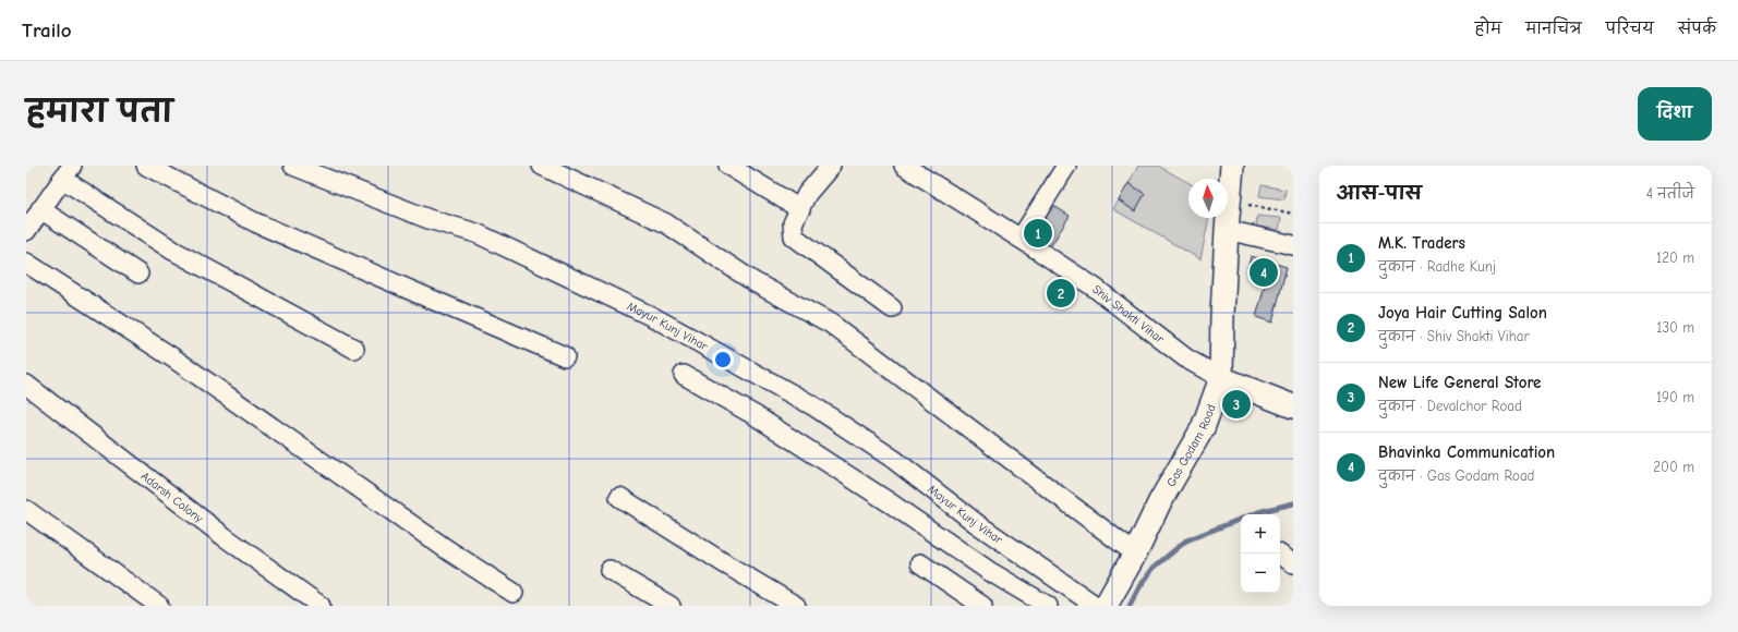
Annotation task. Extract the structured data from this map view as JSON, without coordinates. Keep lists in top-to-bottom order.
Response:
{
  "streets": {
    "main road": ["Gas Godam Road"],
    "street": ["Shiv Shakti Vihar", "Mayur Kunj Vihar", "Adarsh Colony"]
  },
  "crossings": [
    ["Shiv Shakti Vihar", "Gas Godam Road"]
  ],
  "north": "top",
  "page": {
    "header": "Trailo",
    "nav": [
      "होम",
      "मानचित्र",
      "परिचय",
      "संपर्क"
    ],
    "title": "हमारा पता",
    "buttons": "दिशा",
    "heading": ["आस-पास", "4 नतीजे"],
    "pins": [
      "1",
      "4",
      "2",
      "3"
    ],
    "list": [
      {
        "mark": "1",
        "name": "M.K. Traders",
        "note": "दुकान · Radhe Kunj",
        "value": "120 m"
      },
      {
        "mark": "2",
        "name": "Joya Hair Cutting Salon",
        "note": "दुकान · Shiv Shakti Vihar",
        "value": "130 m"
      },
      {
        "mark": "3",
        "name": "New Life General Store",
        "note": "दुकान · Devalchor Road",
        "value": "190 m"
      },
      {
        "mark": "4",
        "name": "Bhavinka Communication",
        "note": "दुकान · Gas Godam Road",
        "value": "200 m"
      }
    ],
    "map_buttons": ["+", "−"]
  }
}
